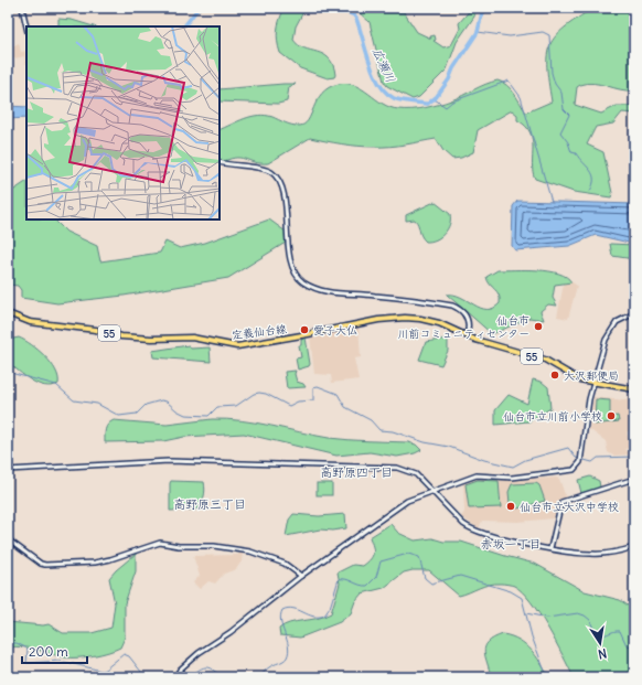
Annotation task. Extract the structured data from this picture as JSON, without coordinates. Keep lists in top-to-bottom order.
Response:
{
  "streets": {
    "main road": ["定義仙台線", "55"]
  },
  "districts": ["高野原四丁目", "高野原三丁目", "赤坂一丁目"],
  "water": ["広瀬川"],
  "places": [
    "仙台市 川前コミュニティセンター",
    "愛子大仏",
    "大沢郵便局",
    "仙台市立川前小学校",
    "仙台市立大沢中学校"
  ],
  "scale_bar": "200 m",
  "north": "bottom"
}
